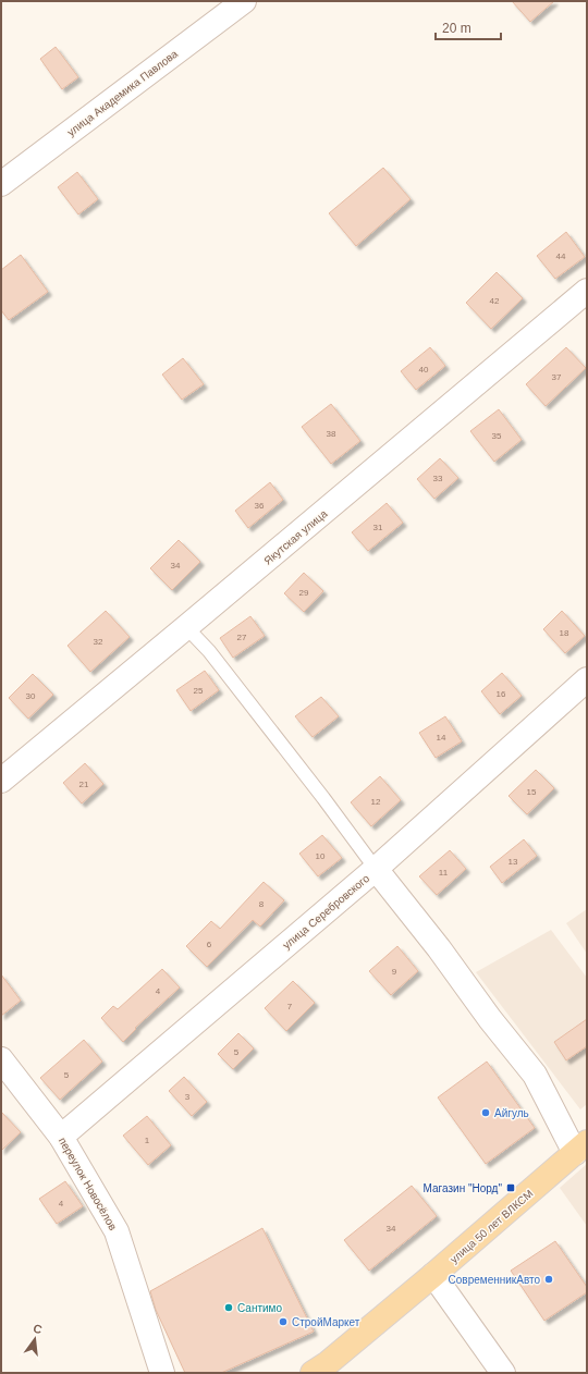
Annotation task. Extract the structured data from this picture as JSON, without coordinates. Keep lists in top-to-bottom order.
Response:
{
  "streets": {
    "main road": ["улица 50 лет ВЛКСМ"],
    "street": [
      "улица Академика Павлова",
      "Якутская улица",
      "улица Серебровского",
      "переулок Новосёлов"
    ]
  },
  "crossings": [
    ["улица Серебровского", "переулок Новосёлов"]
  ],
  "places": {
    "other": [
      "Айгуль",
      "СовременникАвто",
      "Сантимо",
      "СтройМаркет"
    ],
    "transit": ["Магазин \"Норд\""]
  },
  "house_numbers": [
    "44",
    "42",
    "40",
    "37",
    "38",
    "35",
    "33",
    "36",
    "31",
    "34",
    "29",
    "18",
    "27",
    "32",
    "25",
    "16",
    "30",
    "14",
    "21",
    "15",
    "12",
    "10",
    "13",
    "11",
    "8",
    "6",
    "9",
    "4",
    "7",
    "5",
    "5",
    "3",
    "1",
    "4",
    "34"
  ],
  "scale_bar": "20 m",
  "north": "top"
}
